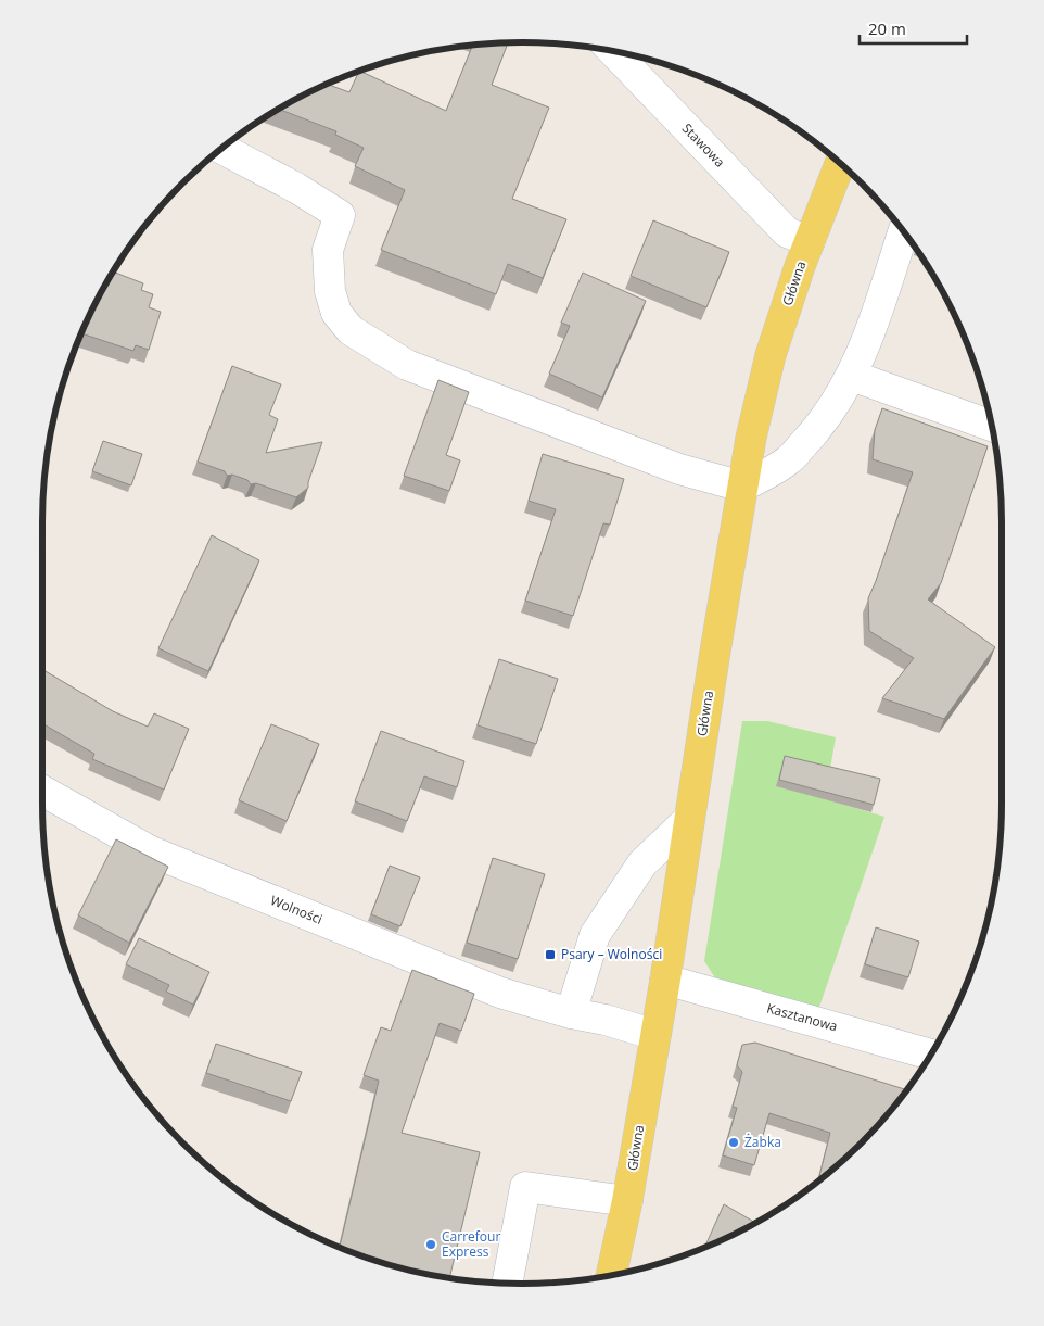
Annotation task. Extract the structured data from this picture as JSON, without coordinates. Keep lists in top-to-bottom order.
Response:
{
  "streets": {
    "main road": ["Główna"],
    "street": ["Stawowa", "Wolności", "Kasztanowa"]
  },
  "crossings": [
    ["Stawowa", "Główna"],
    ["Główna", "Wolności"],
    ["Główna", "Kasztanowa"]
  ],
  "places": {
    "transit": ["Psary – Wolności"],
    "other": ["Żabka", "Carrefour Express"]
  },
  "scale_bar": "20 m"
}
